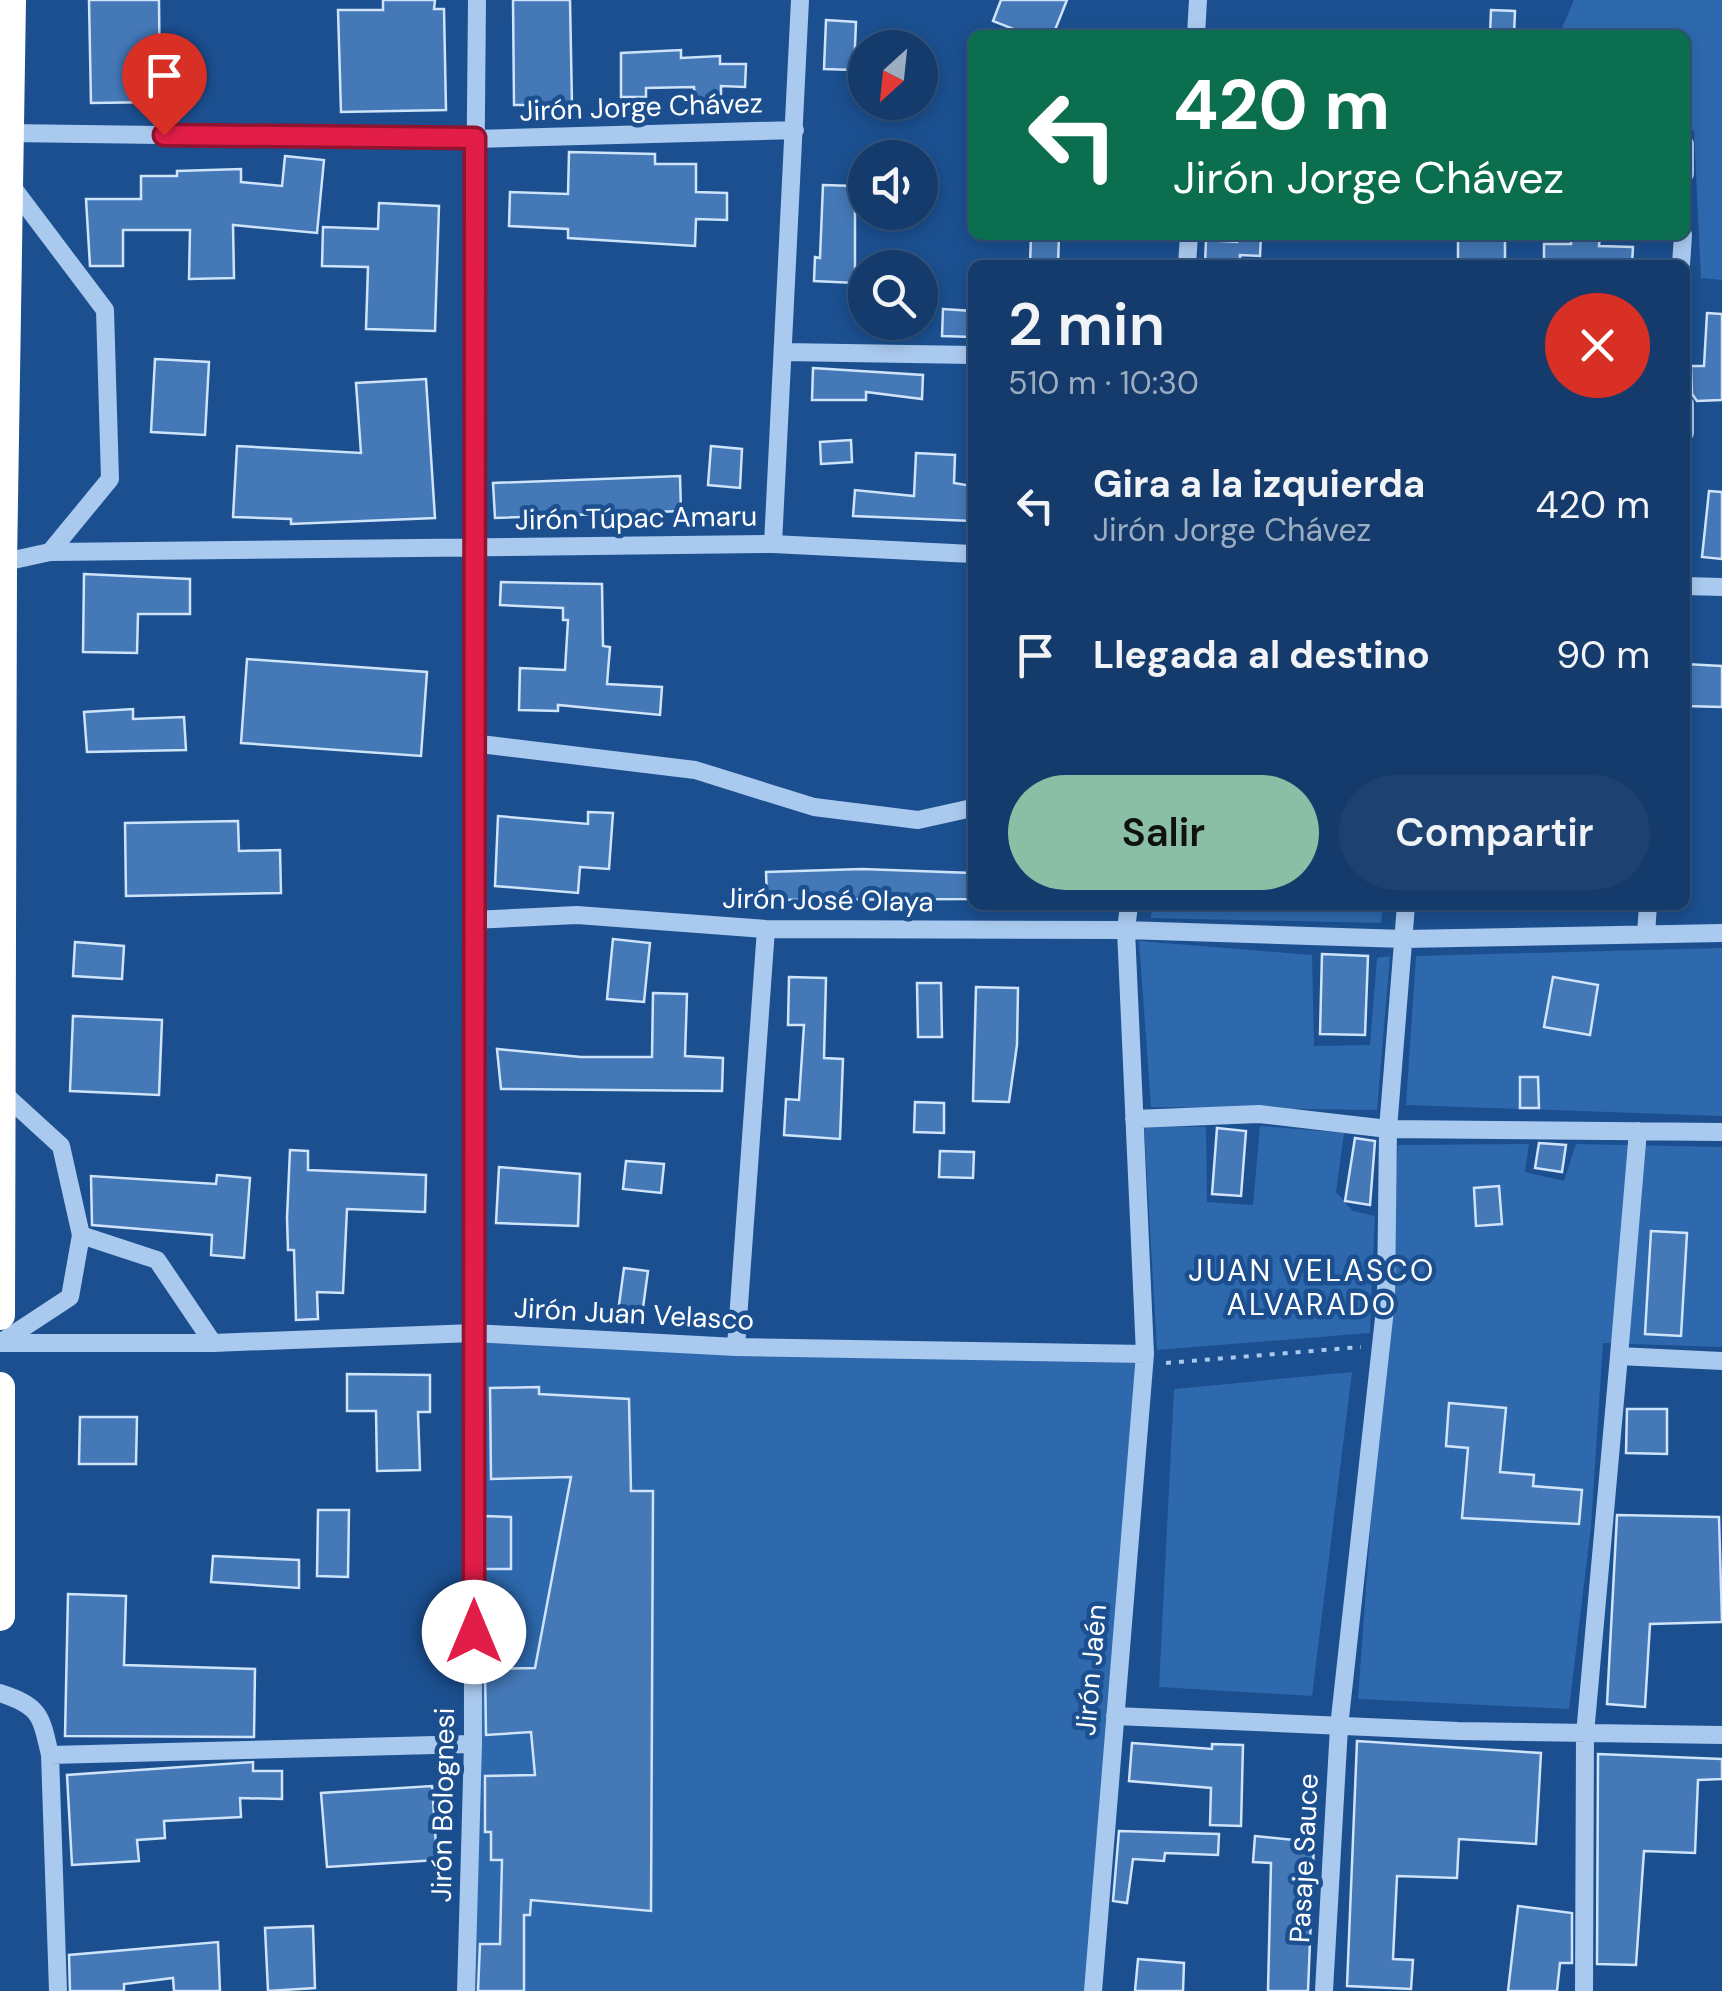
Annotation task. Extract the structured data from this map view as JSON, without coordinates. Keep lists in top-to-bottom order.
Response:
{
  "streets": {
    "street": [
      "Jirón Jorge Chávez",
      "Jirón Túpac Amaru",
      "Jirón José Olaya",
      "Jirón Juan Velasco",
      "Jirón Jaén",
      "Jirón Bolognesi",
      "Pasaje Sauce"
    ]
  },
  "crossings": [
    ["Jirón Jorge Chávez", "Jirón Bolognesi"],
    ["Jirón Túpac Amaru", "Jirón Bolognesi"],
    ["Jirón José Olaya", "Jirón Jaén"],
    ["Jirón José Olaya", "Jirón Bolognesi"],
    ["Jirón José Olaya", "Pasaje Sauce"],
    ["Jirón Juan Velasco", "Jirón Jaén"],
    ["Jirón Juan Velasco", "Jirón Bolognesi"]
  ],
  "districts": ["JUAN VELASCO ALVARADO"],
  "north": "bottom left",
  "page": {
    "turn": ["420 m", "Jirón Jorge Chávez"],
    "heading": ["2 min", "510 m · 10:30"],
    "list": [
      {
        "name": "Gira a la izquierda",
        "note": "Jirón Jorge Chávez",
        "value": "420 m"
      },
      {
        "name": "Llegada al destino",
        "value": "90 m"
      }
    ],
    "buttons": ["Salir", "Compartir"]
  }
}
